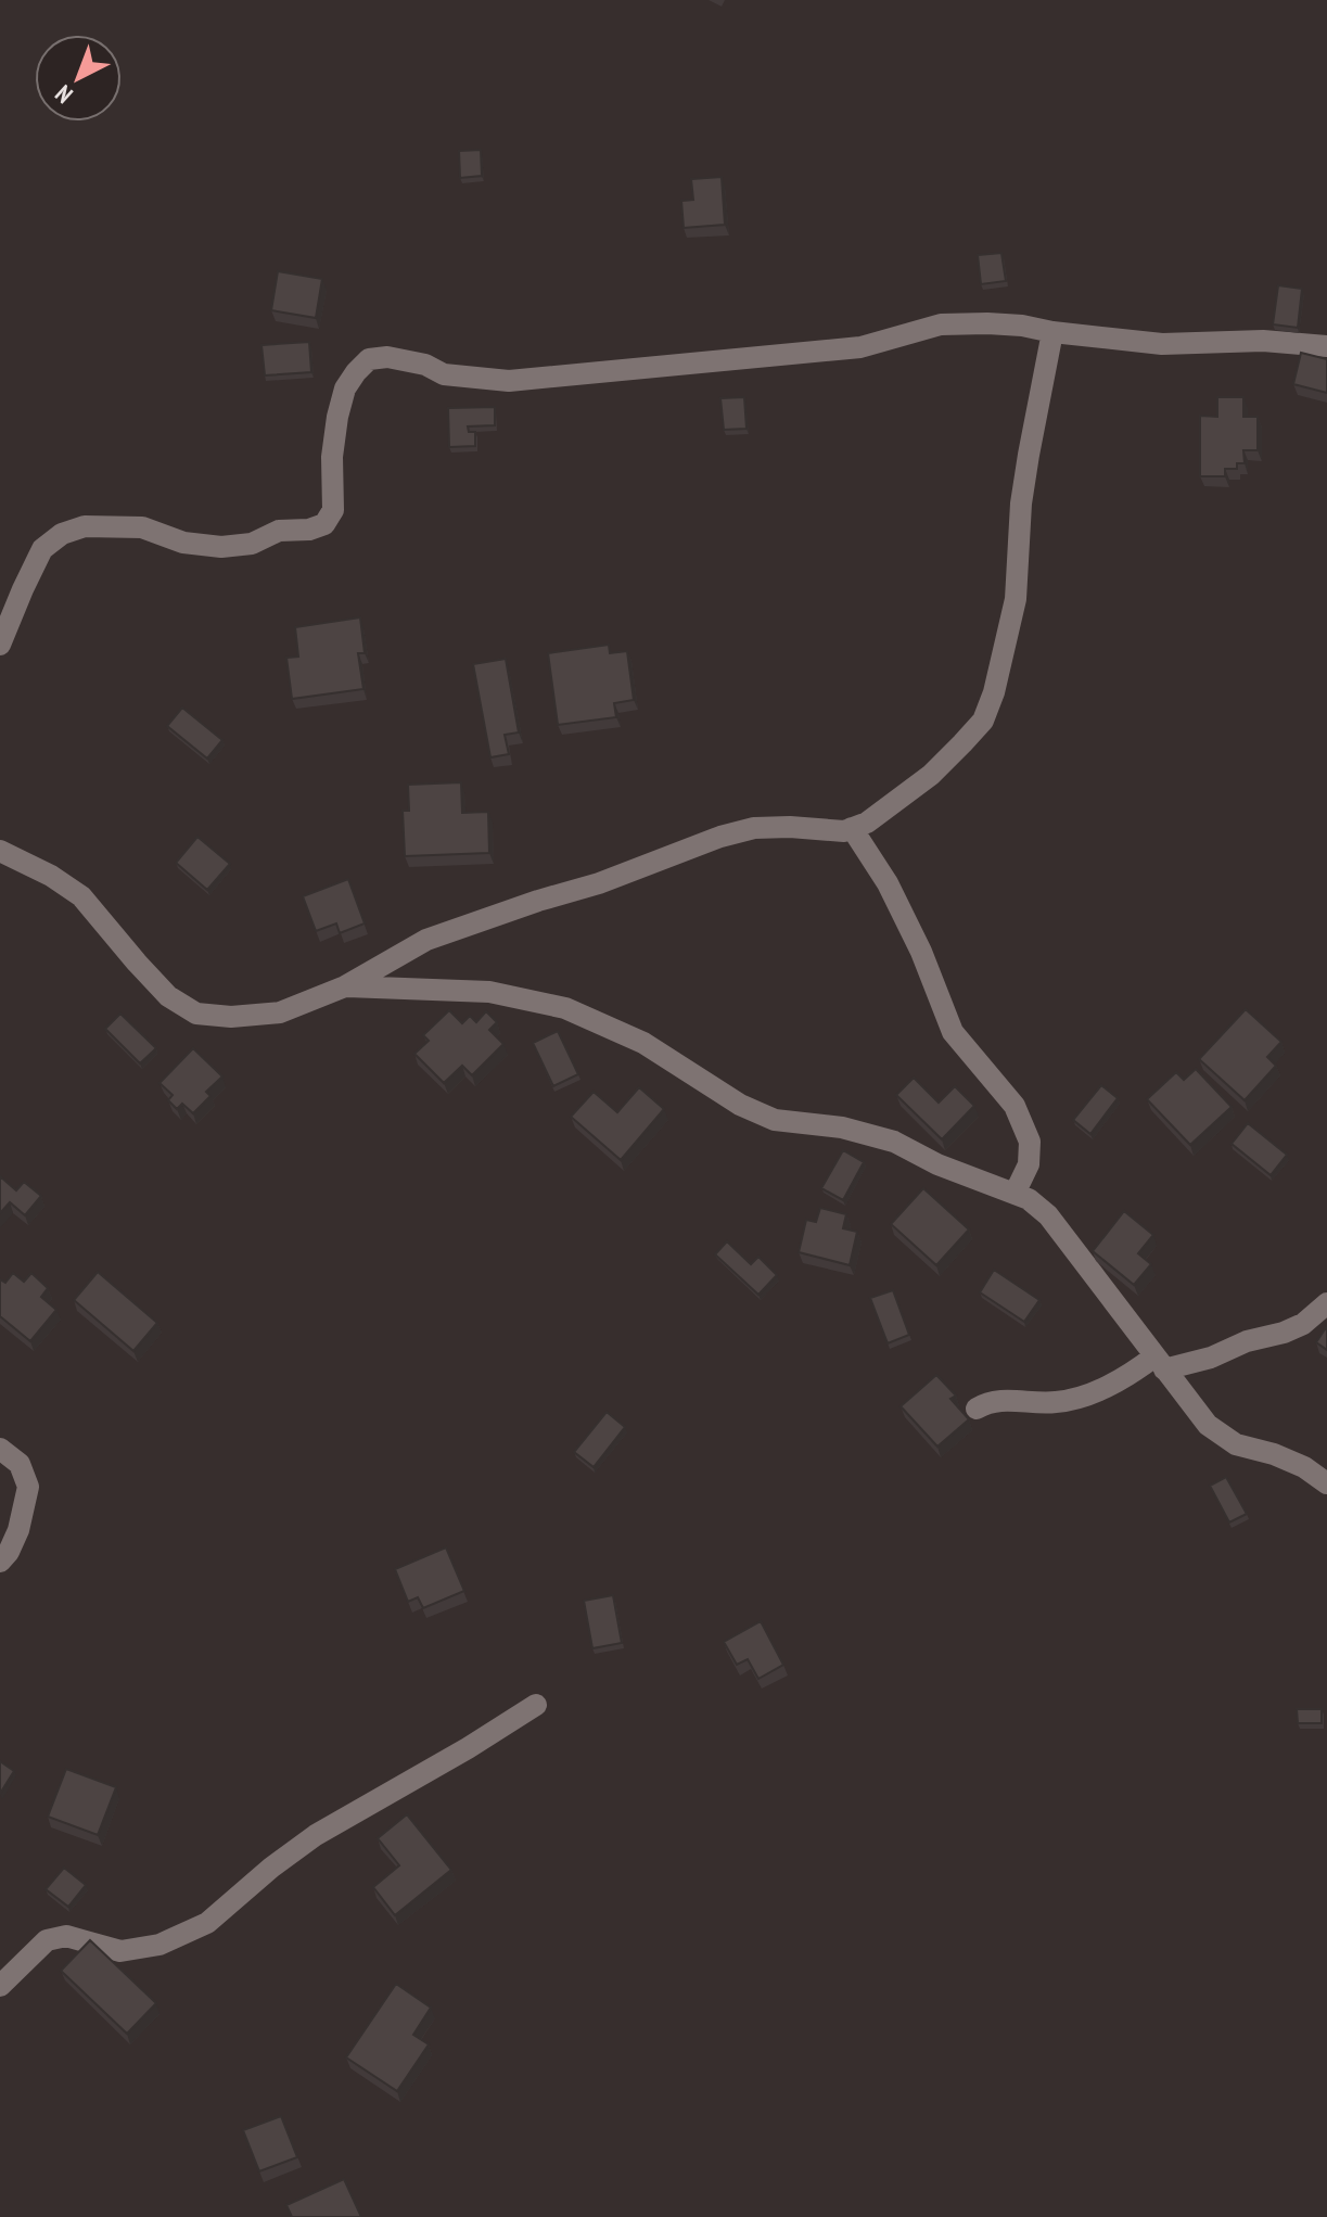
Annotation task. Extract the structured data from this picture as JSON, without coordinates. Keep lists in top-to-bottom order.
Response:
{
  "north": "bottom left"
}
